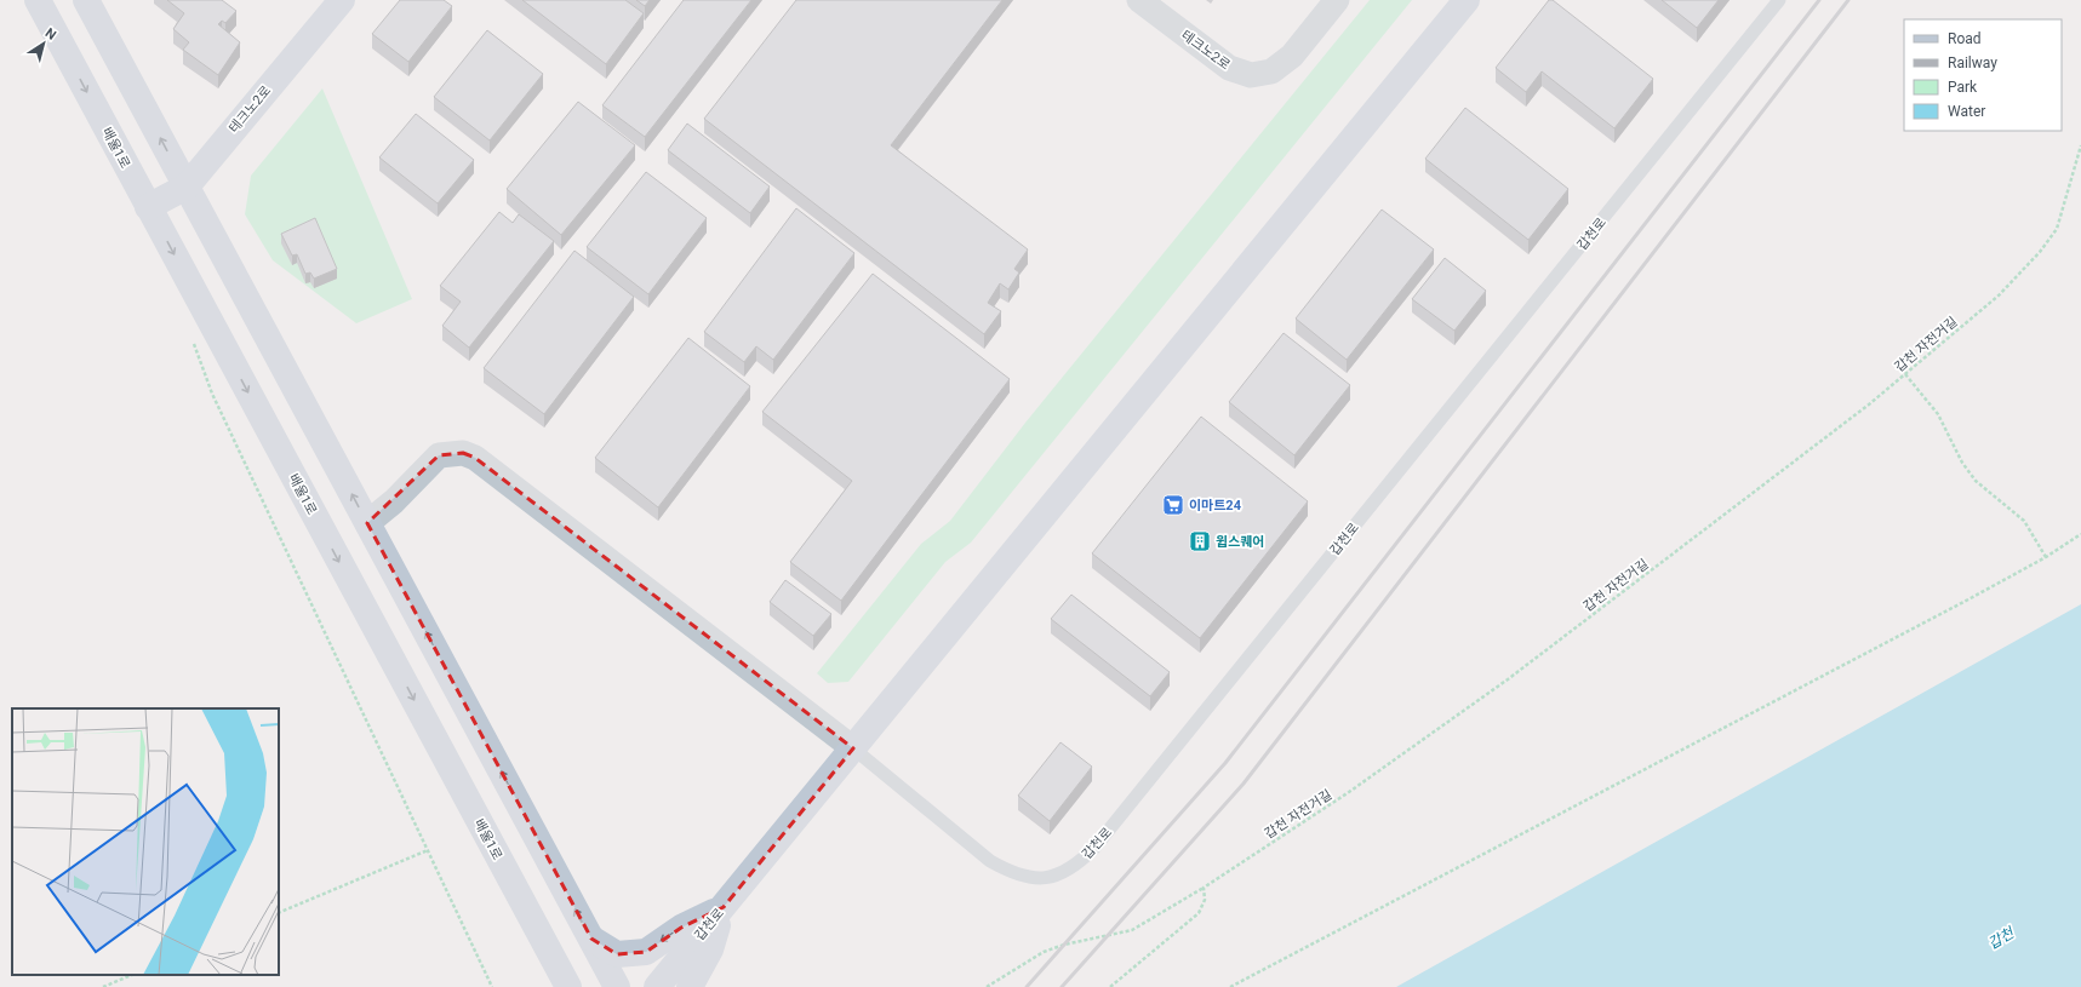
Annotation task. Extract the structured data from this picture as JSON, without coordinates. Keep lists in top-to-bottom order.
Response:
{
  "streets": {
    "main road": ["테크노2로", "배울1로", "갑천로"],
    "path": ["갑천 자전거길"]
  },
  "crossings": [
    ["테크노2로", "배울1로"]
  ],
  "water": ["갑천"],
  "places": {
    "supermarket": ["이마트24"],
    "building": ["윕스퀘어"]
  },
  "legend": [
    "Road",
    "Railway",
    "Park",
    "Water"
  ],
  "north": "top right"
}
